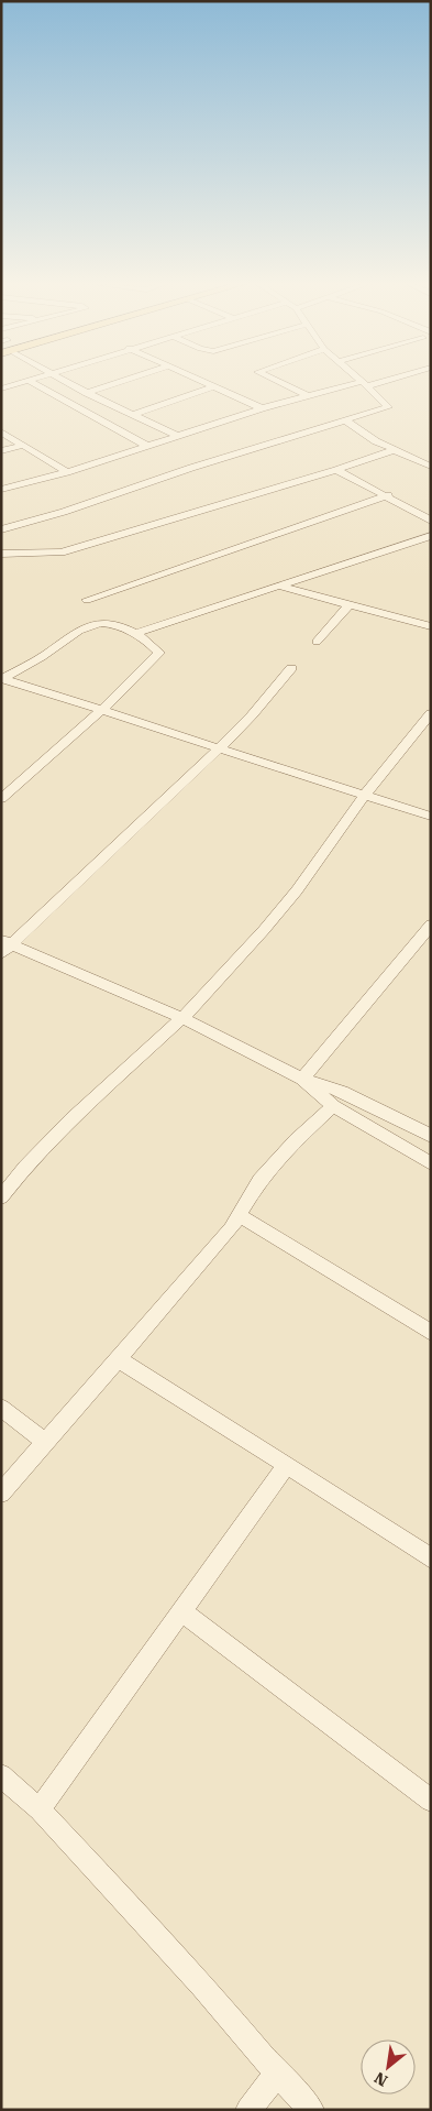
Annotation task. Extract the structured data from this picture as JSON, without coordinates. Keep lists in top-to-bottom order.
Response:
{
  "north": "bottom left"
}
